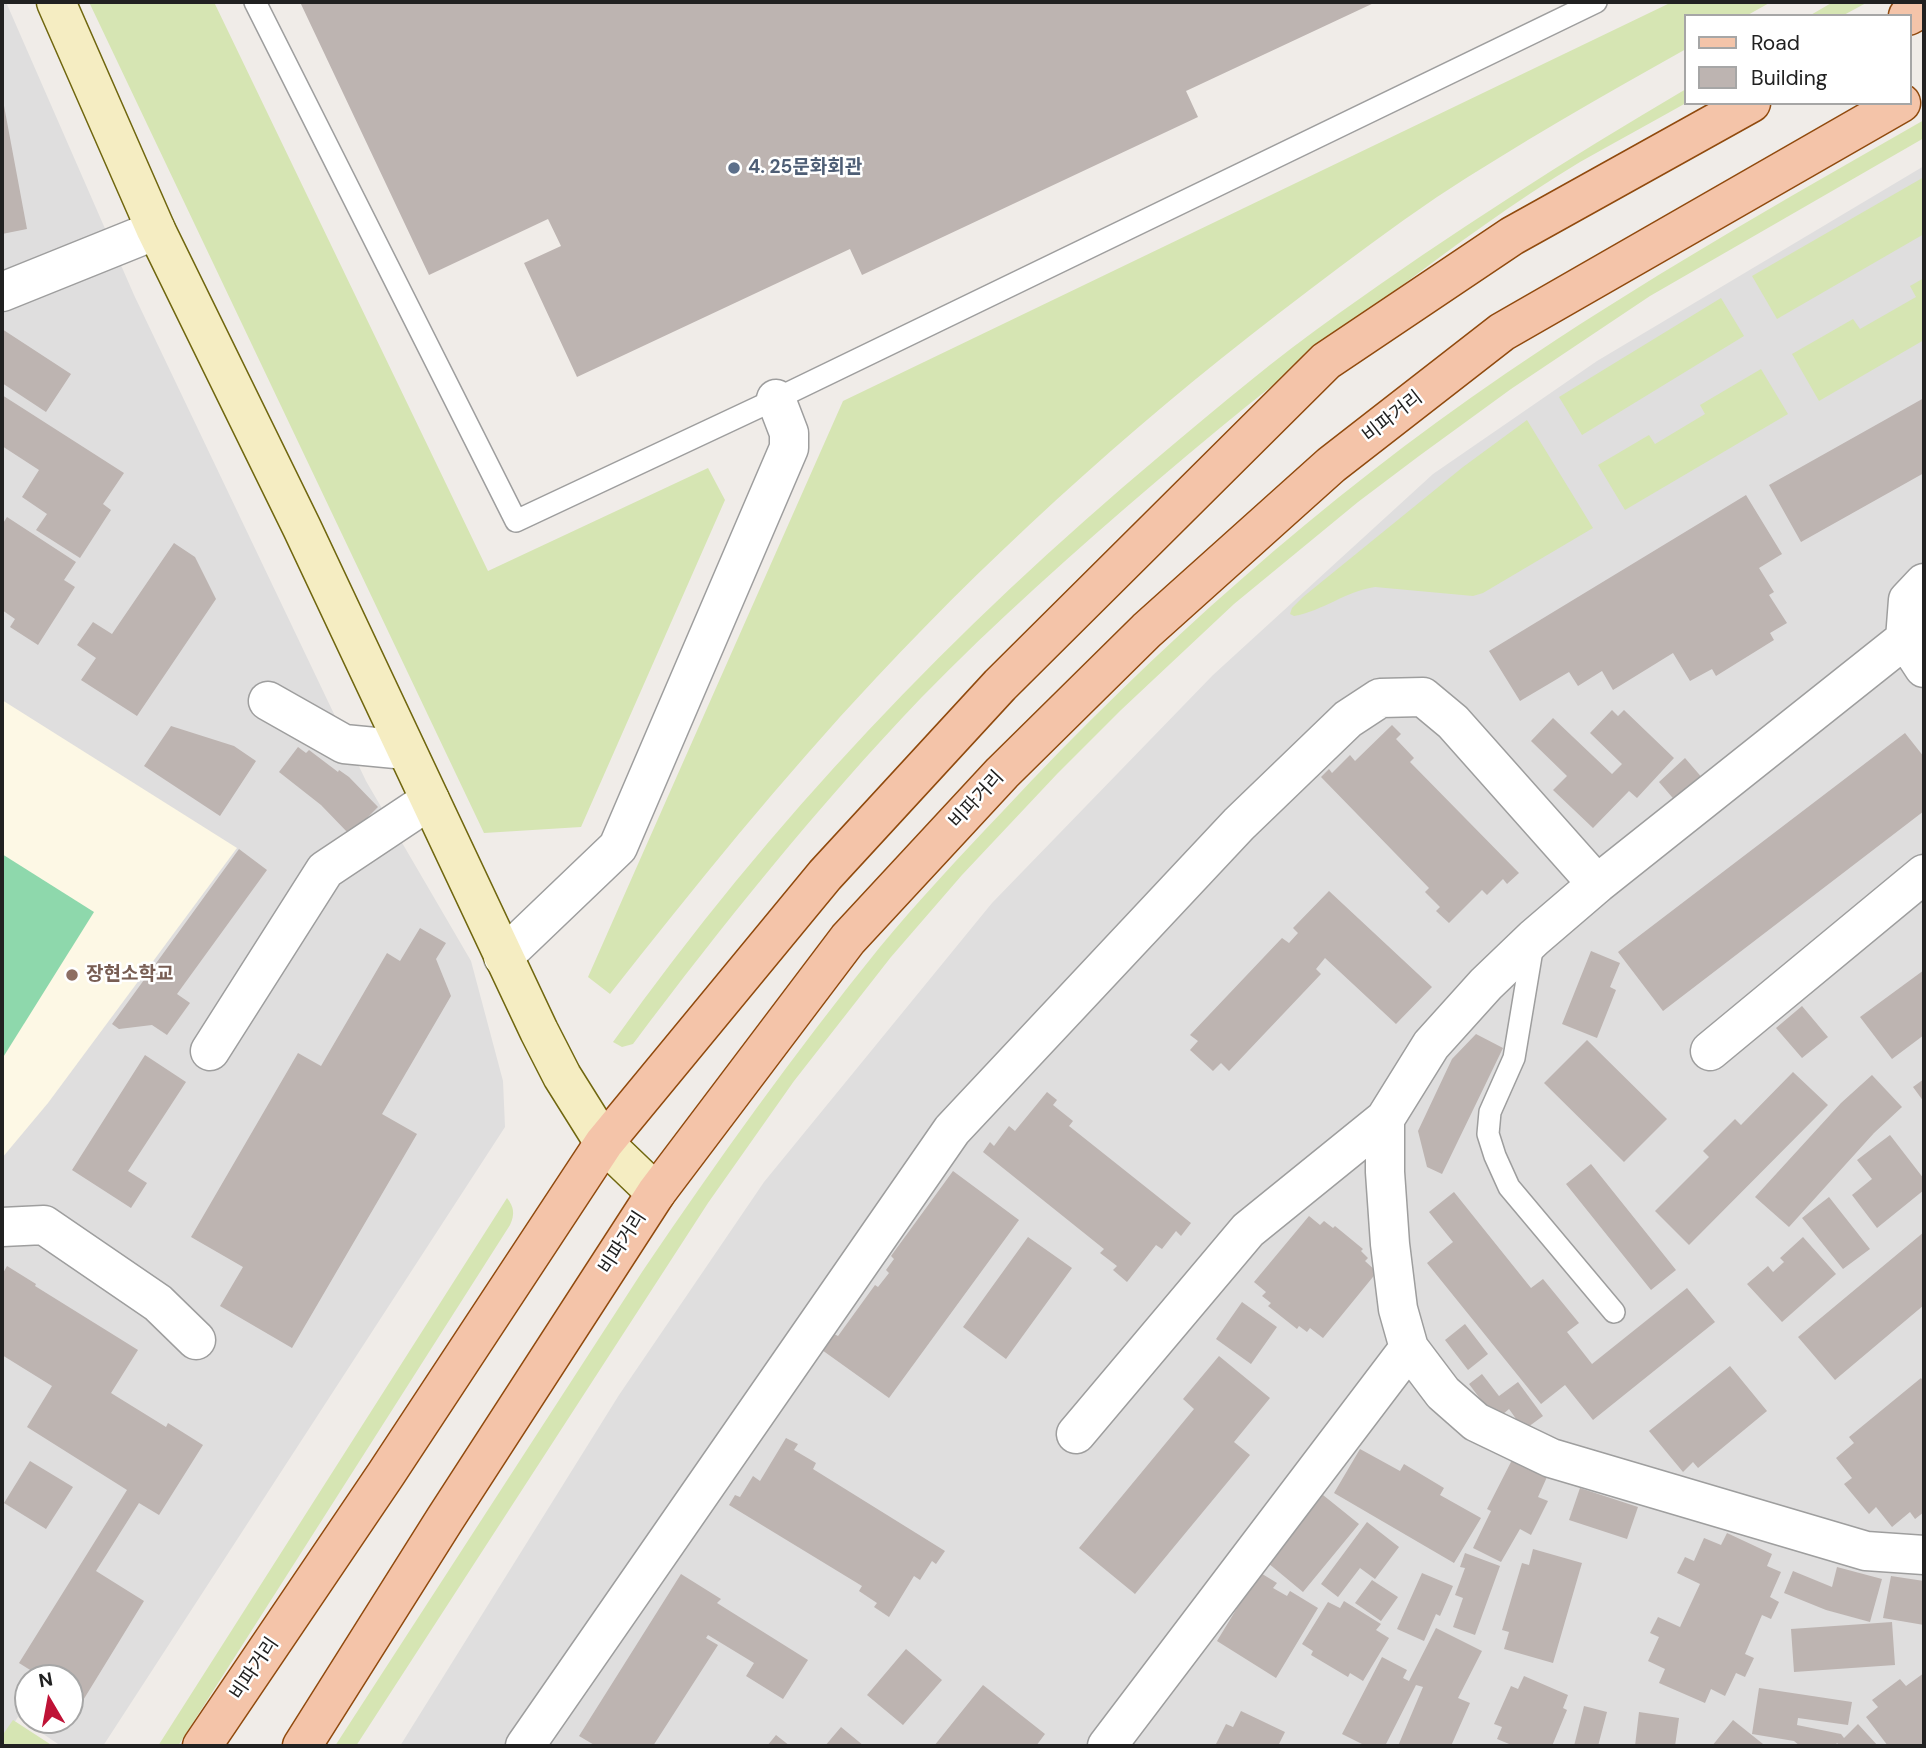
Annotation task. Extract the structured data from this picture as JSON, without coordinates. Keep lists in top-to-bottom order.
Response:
{
  "streets": {
    "main road": ["비파거리"]
  },
  "places": ["4. 25문화회관", "장현소학교"],
  "legend": ["Road", "Building"],
  "north": "top"
}
